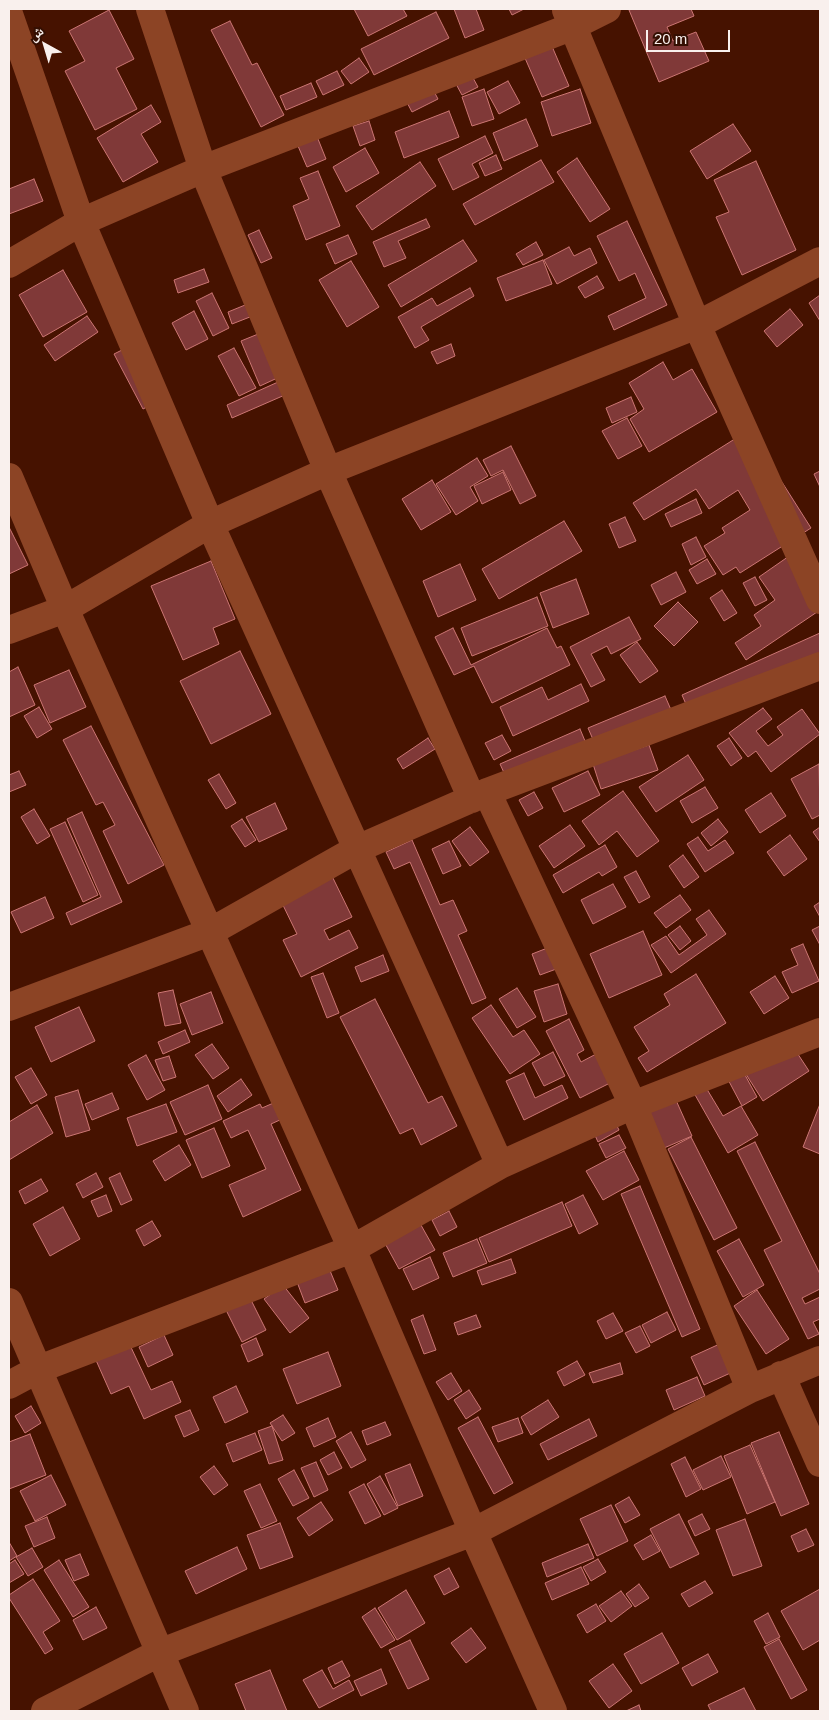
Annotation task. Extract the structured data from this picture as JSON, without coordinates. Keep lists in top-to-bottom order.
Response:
{
  "scale_bar": "20 m",
  "north": "top left"
}
